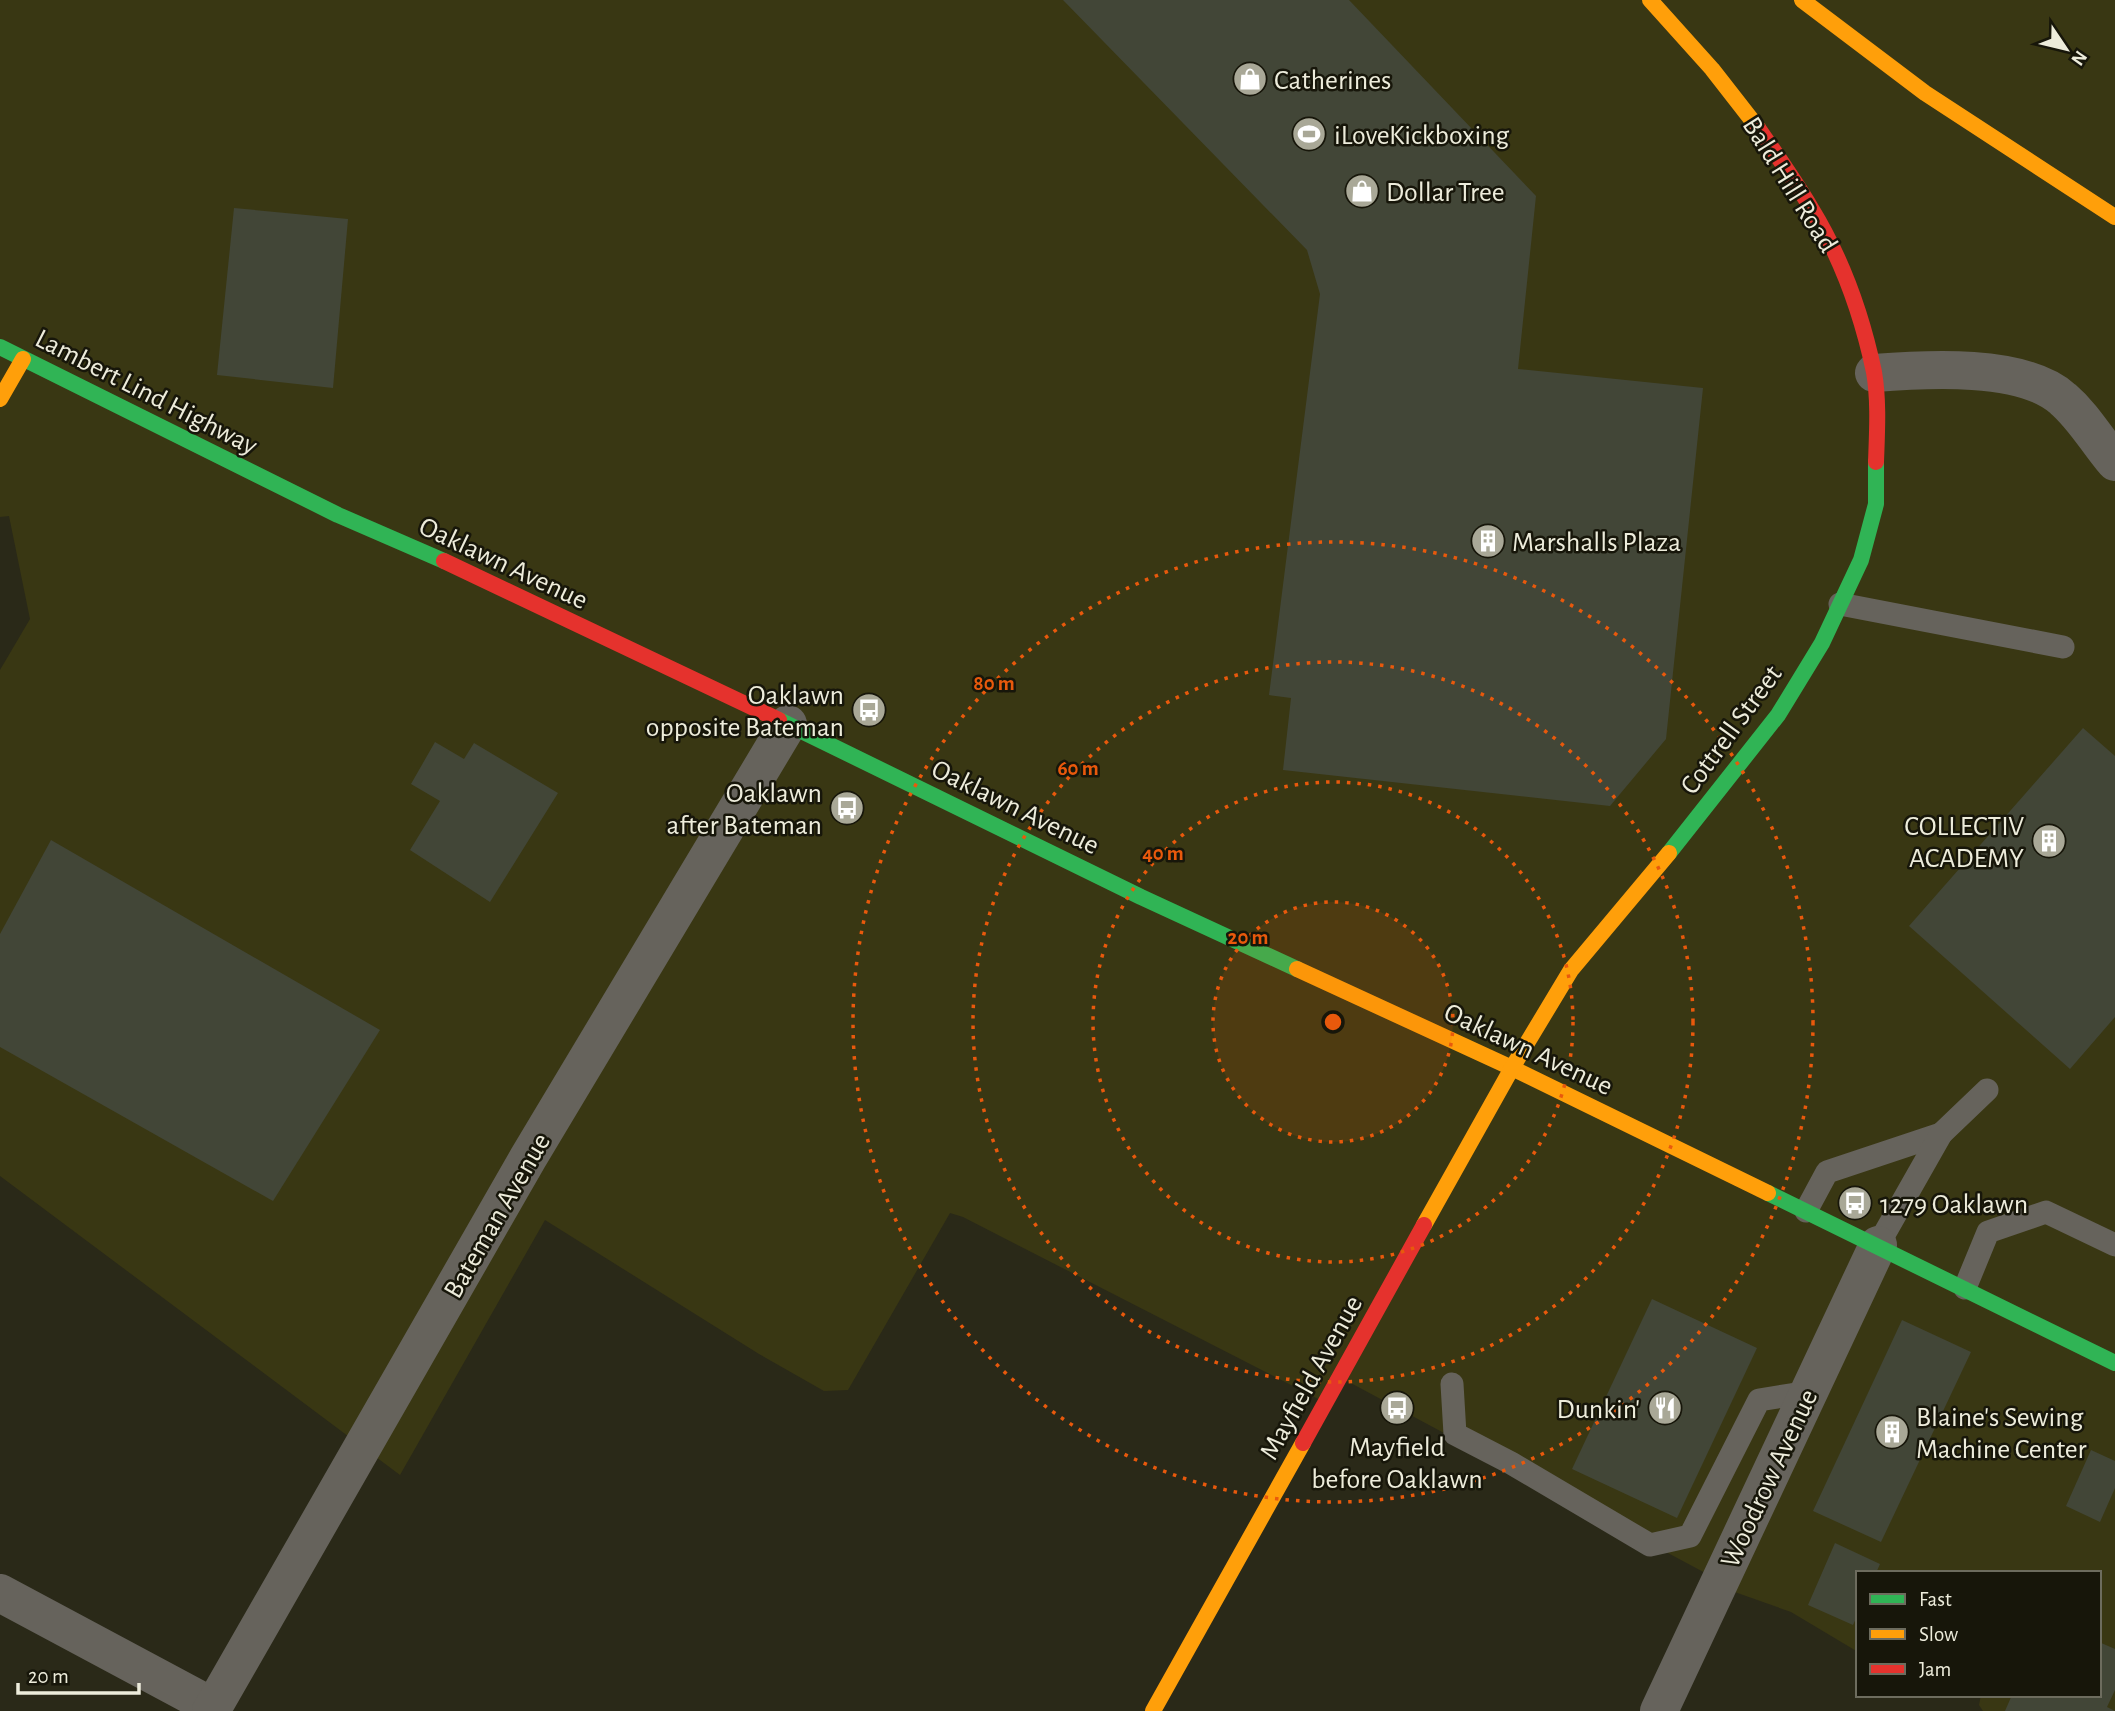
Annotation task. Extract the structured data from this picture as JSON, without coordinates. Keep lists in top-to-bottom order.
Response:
{
  "streets": {
    "main road": [
      "Bald Hill Road",
      "Lambert Lind Highway",
      "Oaklawn Avenue",
      "Cottrell Street",
      "Mayfield Avenue"
    ],
    "street": ["Bateman Avenue", "Woodrow Avenue"]
  },
  "crossings": [
    ["Bald Hill Road", "Cottrell Street"],
    ["Lambert Lind Highway", "Oaklawn Avenue"],
    ["Oaklawn Avenue", "Cottrell Street"],
    ["Oaklawn Avenue", "Bateman Avenue"],
    ["Oaklawn Avenue", "Mayfield Avenue"],
    ["Oaklawn Avenue", "Woodrow Avenue"],
    ["Cottrell Street", "Mayfield Avenue"]
  ],
  "places": {
    "shop": ["Catherines", "Dollar Tree"],
    "sports": ["iLoveKickboxing"],
    "building": ["Marshalls Plaza", "COLLECTIV ACADEMY", "Blaine's Sewing Machine Center"],
    "bus stop": [
      "Oaklawn opposite Bateman",
      "Oaklawn after Bateman",
      "1279 Oaklawn",
      "Mayfield before Oaklawn"
    ],
    "restaurant": ["Dunkin'"]
  },
  "legend": ["Fast", "Slow", "Jam"],
  "scale_bar": "20 m",
  "north": "bottom right",
  "rings": [
    "80 m",
    "60 m",
    "40 m",
    "20 m"
  ]
}
